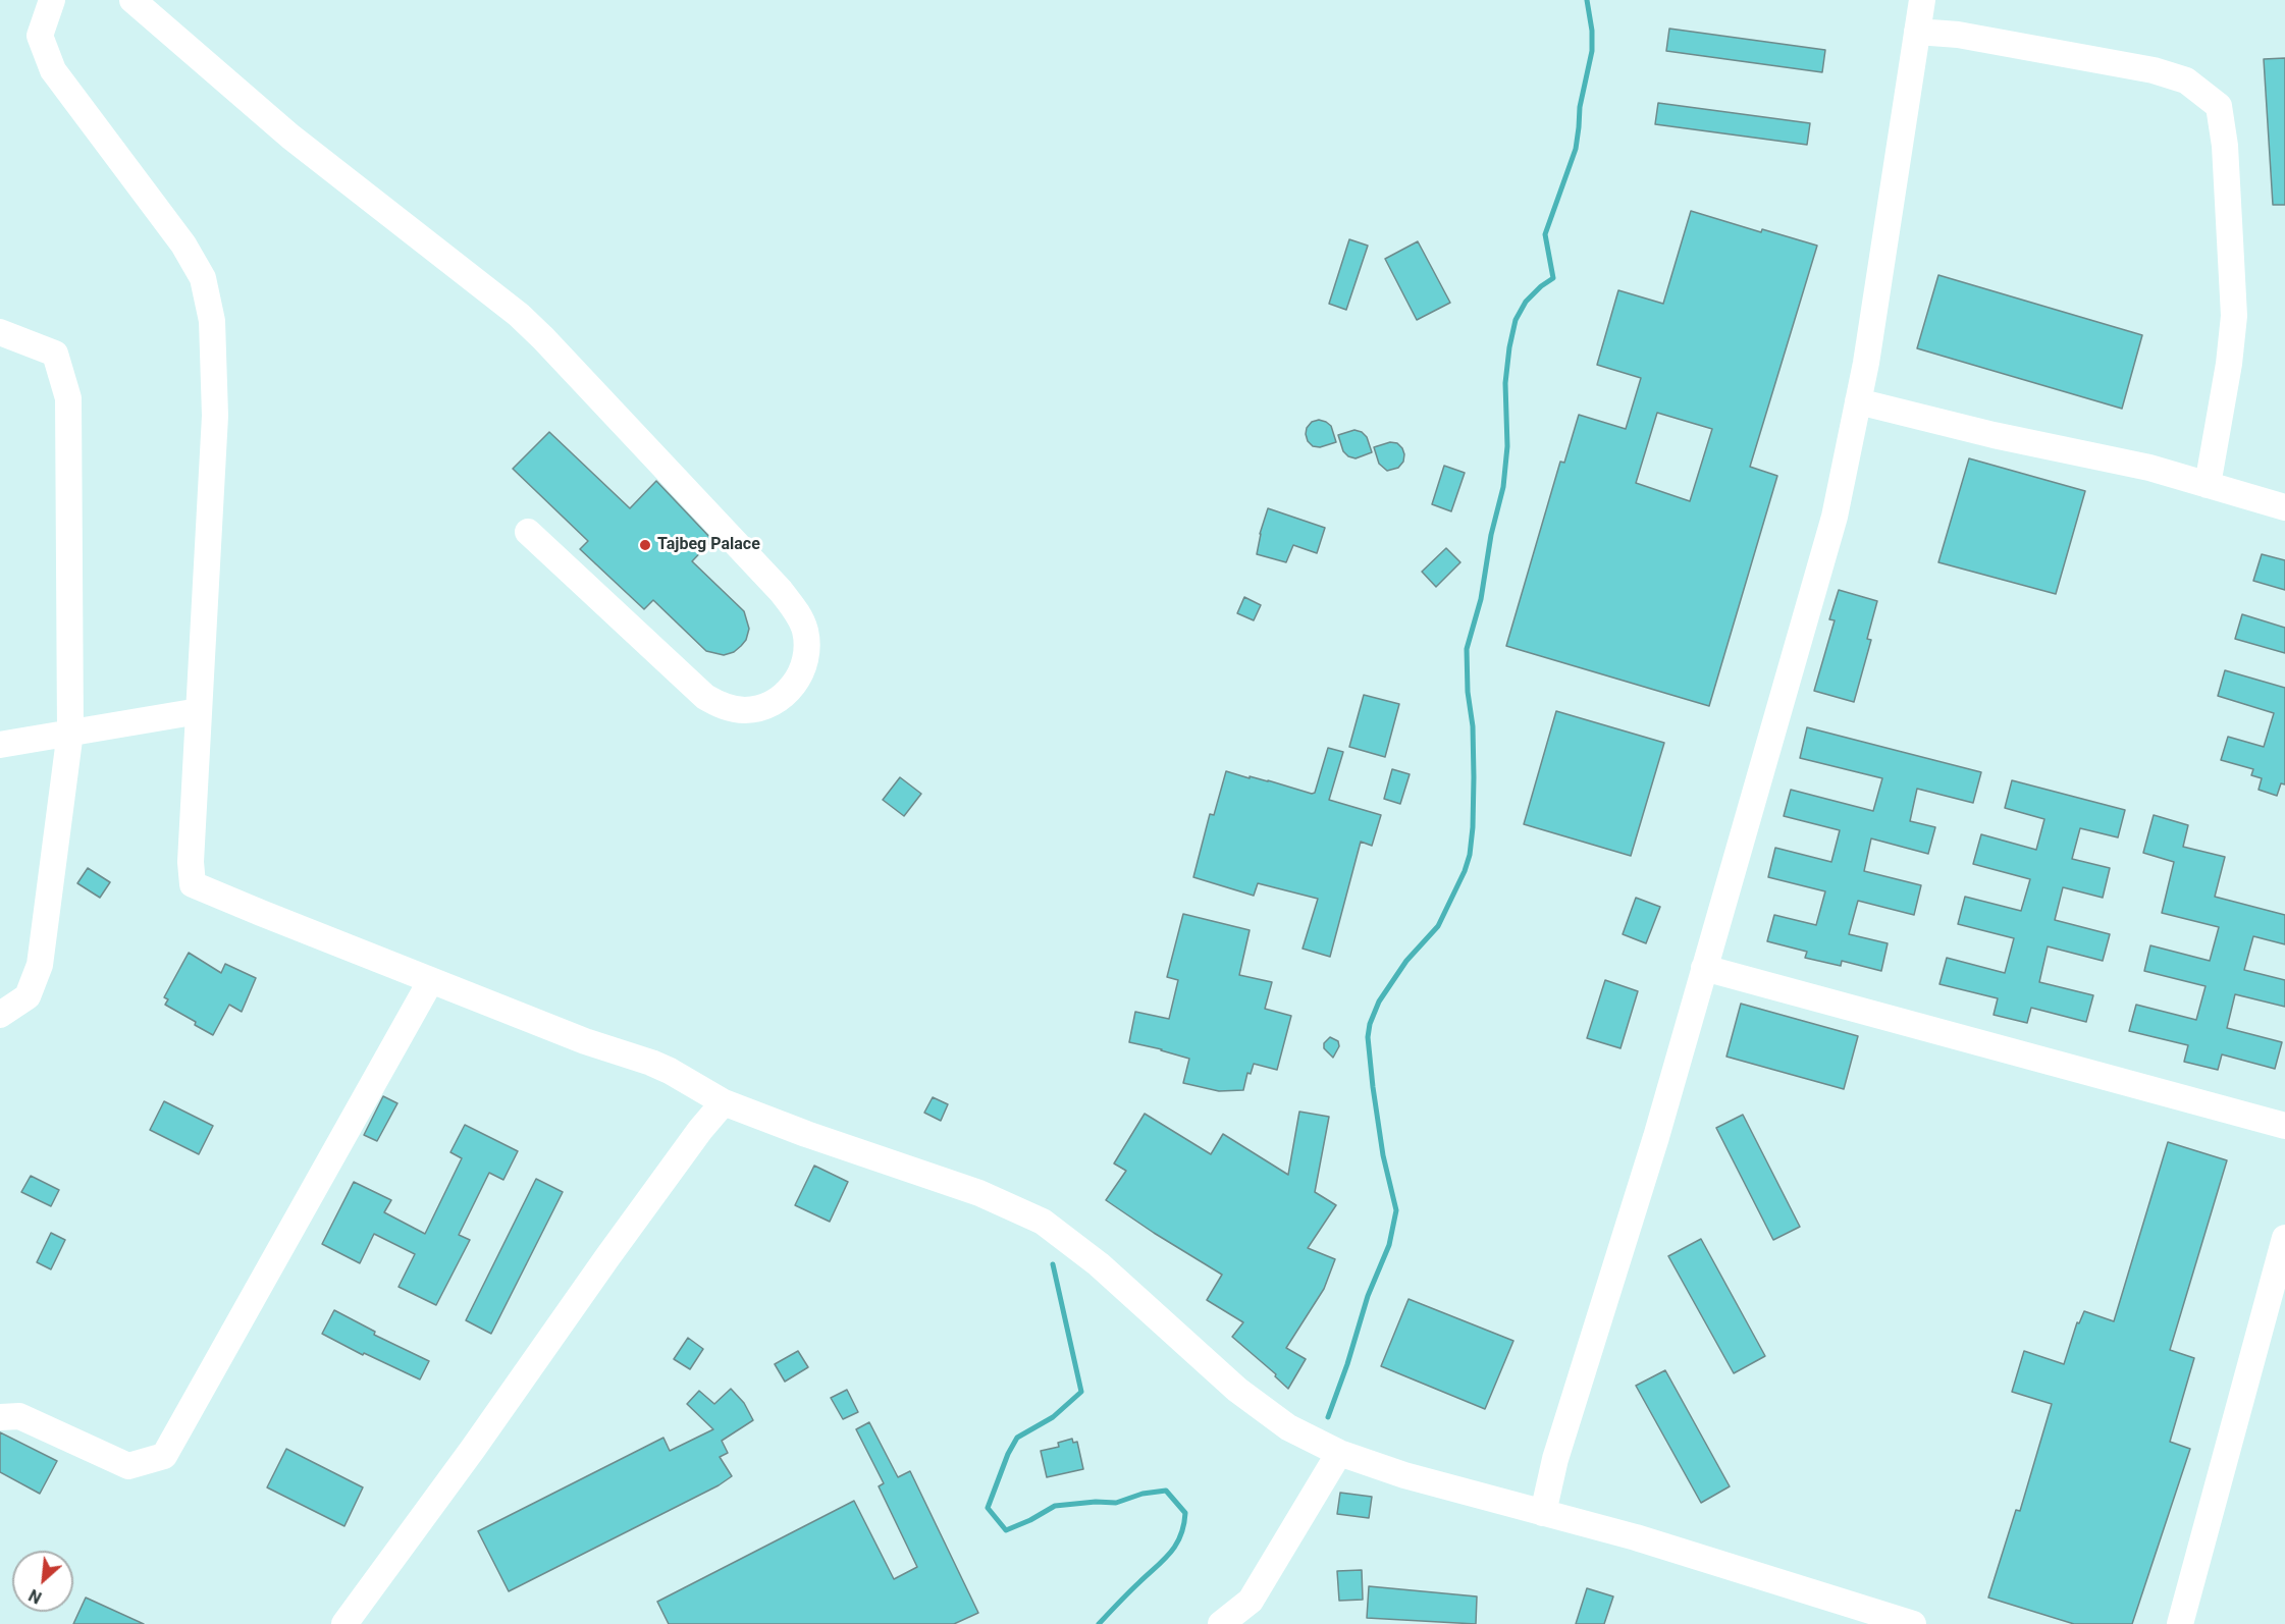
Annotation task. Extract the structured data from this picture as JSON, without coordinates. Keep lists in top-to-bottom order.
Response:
{
  "places": ["Tajbeg Palace"],
  "north": "bottom left"
}
